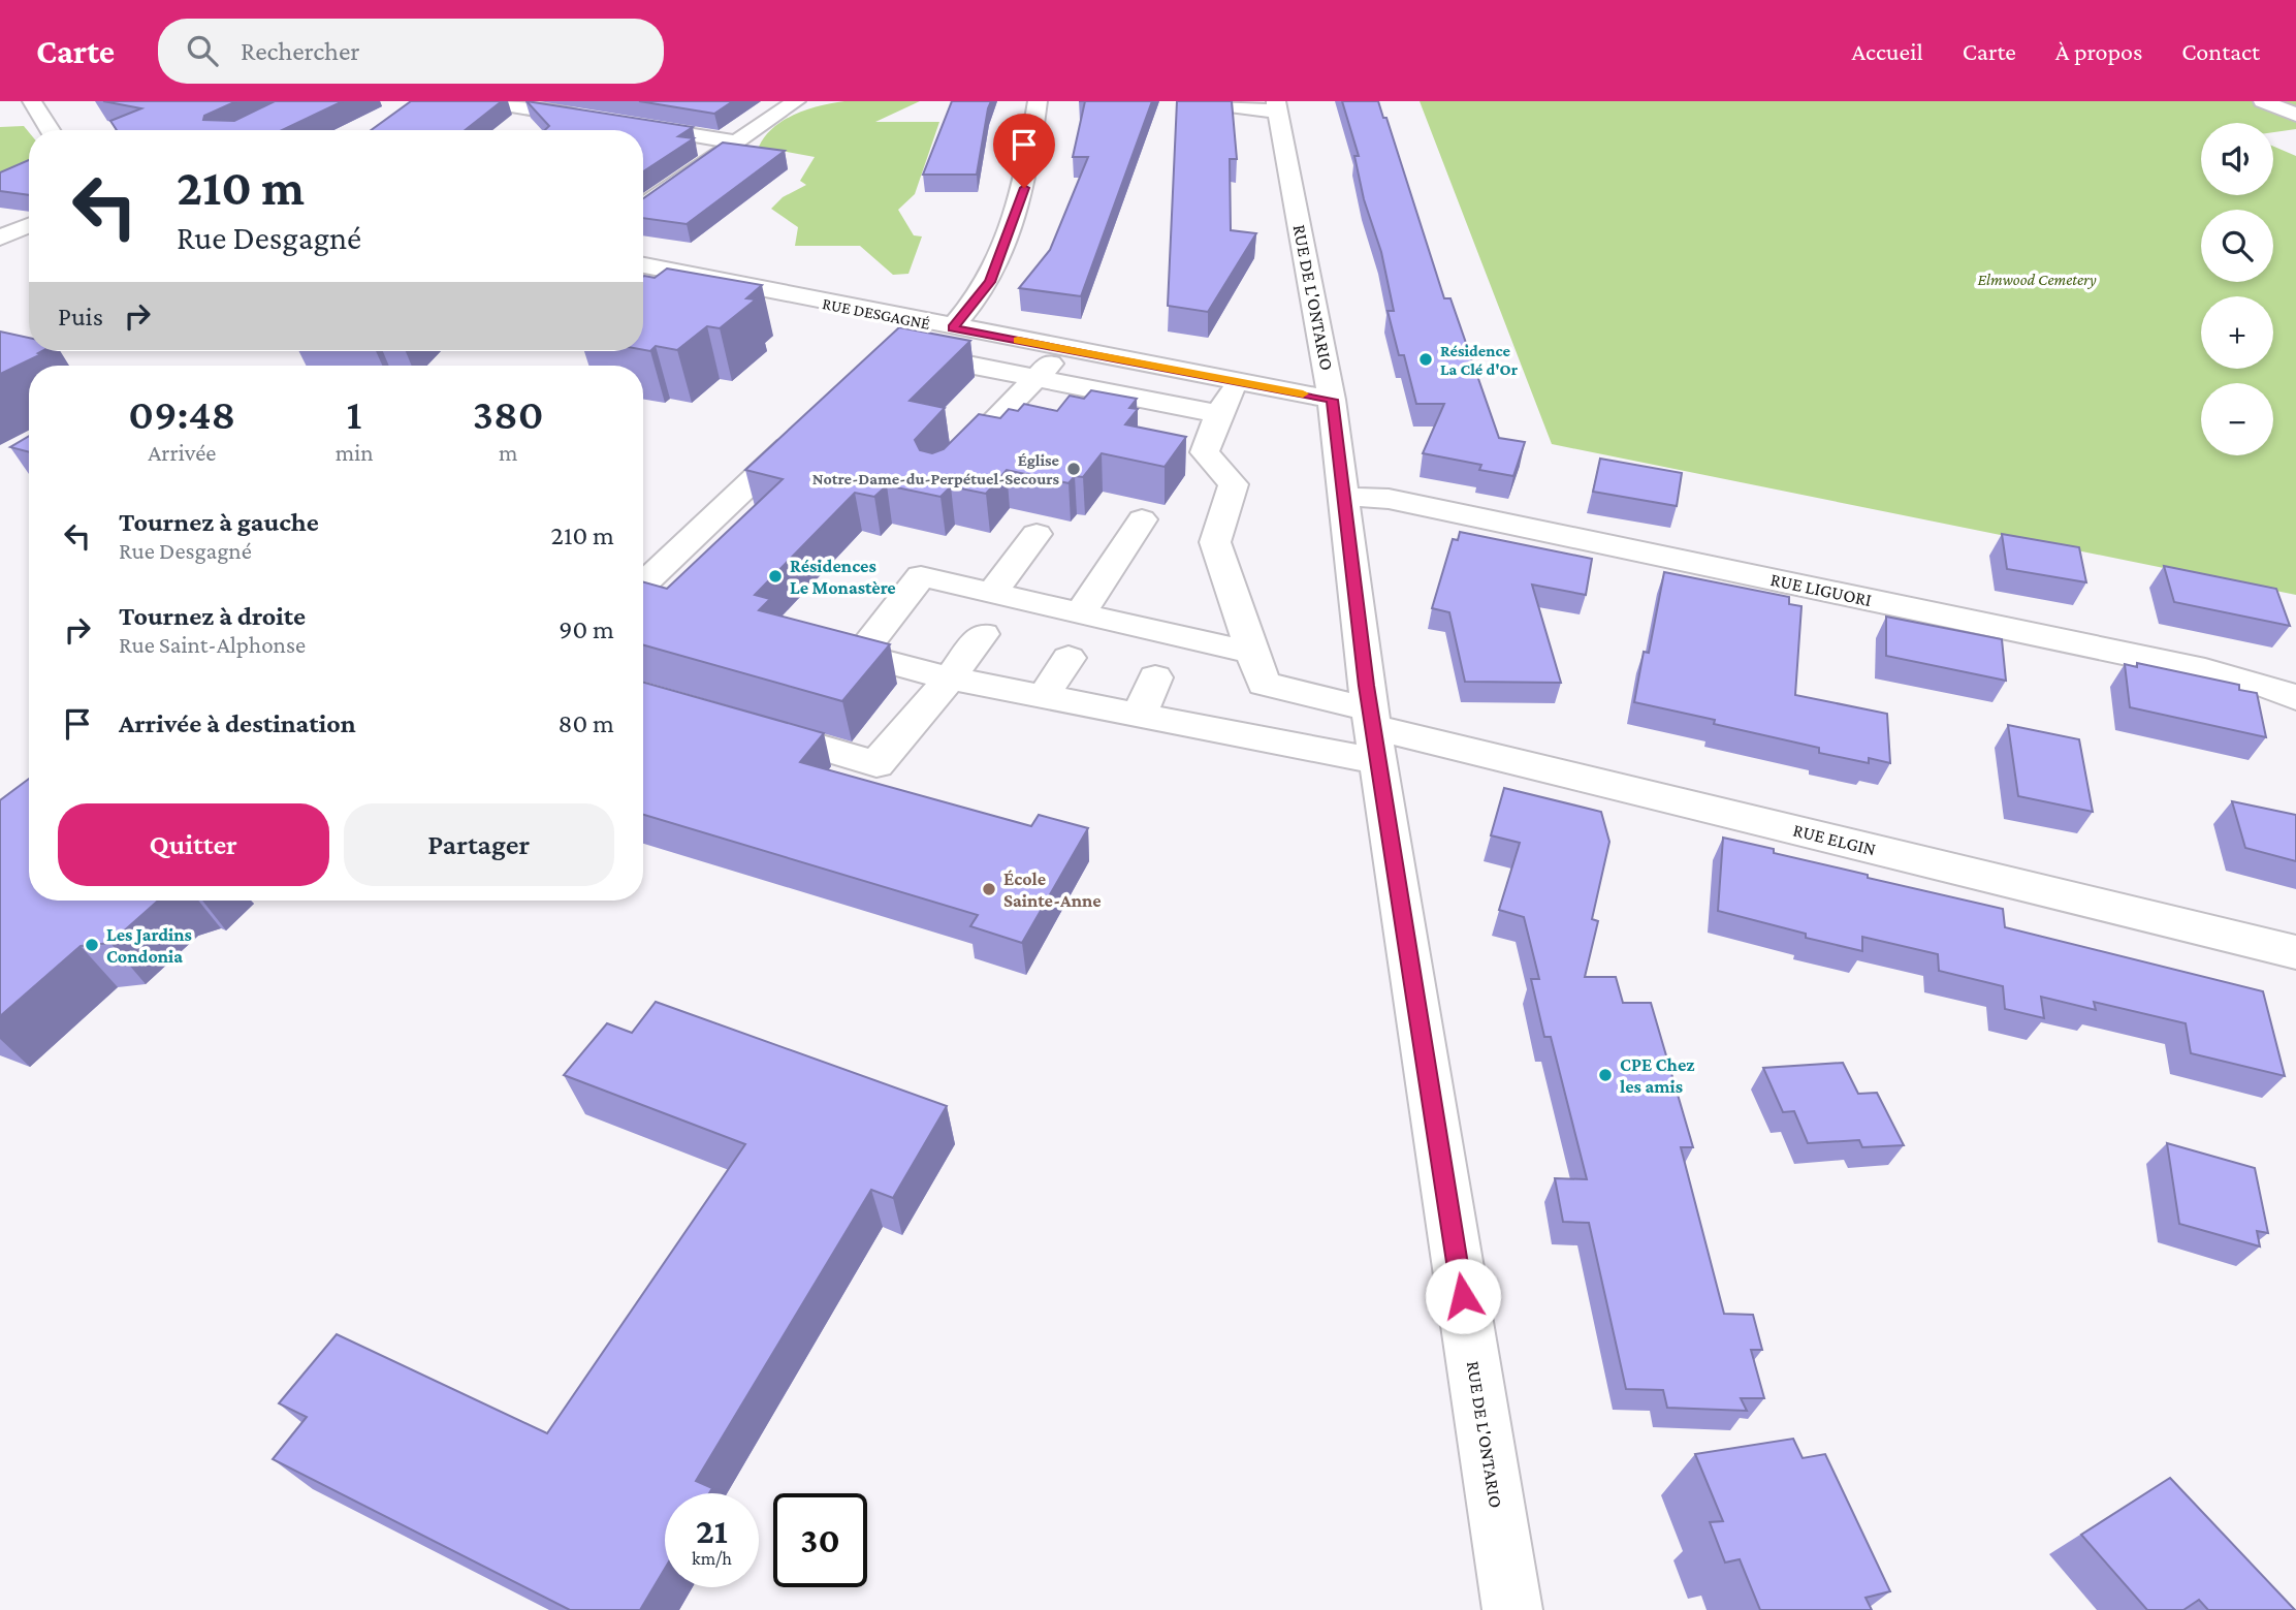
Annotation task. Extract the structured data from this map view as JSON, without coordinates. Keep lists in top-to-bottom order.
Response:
{
  "streets": {
    "street": [
      "RUE DE L'ONTARIO",
      "RUE DESGAGNÉ",
      "RUE LIGUORI",
      "RUE ELGIN"
    ]
  },
  "crossings": [
    ["RUE DE L'ONTARIO", "RUE DESGAGNÉ"],
    ["RUE DE L'ONTARIO", "RUE LIGUORI"],
    ["RUE DE L'ONTARIO", "RUE ELGIN"]
  ],
  "parks": ["Elmwood Cemetery"],
  "places": [
    "Résidence La Clé d'Or",
    "Église Notre-Dame-du-Perpétuel-Secours",
    "Résidences Le Monastère",
    "École Sainte-Anne",
    "Les Jardins Condonia",
    "CPE Chez les amis"
  ],
  "page": {
    "header": "Carte",
    "search": "Rechercher",
    "nav": [
      "Accueil",
      "Carte",
      "À propos",
      "Contact"
    ],
    "map_buttons": ["+", "−"],
    "turn": ["210 m", "Rue Desgagné"],
    "then": "Puis",
    "eta": [
      "09:48",
      "Arrivée",
      "1",
      "min",
      "380",
      "m"
    ],
    "list": [
      {
        "name": "Tournez à gauche",
        "note": "Rue Desgagné",
        "value": "210 m"
      },
      {
        "name": "Tournez à droite",
        "note": "Rue Saint-Alphonse",
        "value": "90 m"
      },
      {
        "name": "Arrivée à destination",
        "value": "80 m"
      }
    ],
    "buttons": ["Quitter", "Partager"],
    "speed": "21 km/h",
    "limit": "30"
  }
}
